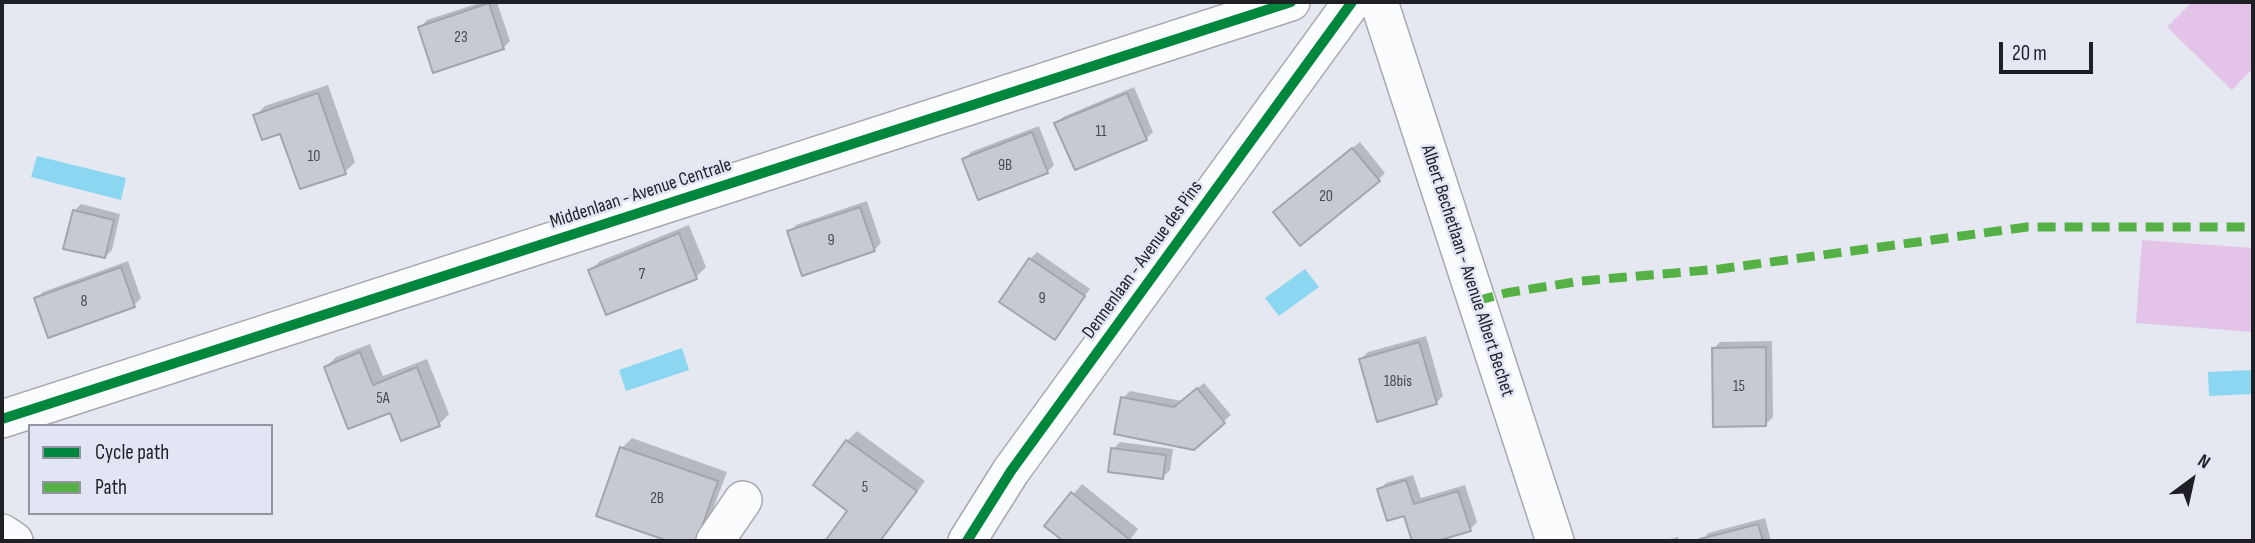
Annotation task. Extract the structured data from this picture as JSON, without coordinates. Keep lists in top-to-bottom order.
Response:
{
  "streets": {
    "street": ["Middenlaan - Avenue Centrale", "Dennenlaan - Avenue des Pins", "Albert Bechetlaan - Avenue Albert Bechet"]
  },
  "house_numbers": [
    "23",
    "11",
    "10",
    "9B",
    "20",
    "9",
    "7",
    "9",
    "8",
    "18bis",
    "15",
    "5A",
    "5",
    "2B"
  ],
  "legend": ["Cycle path", "Path"],
  "scale_bar": "20 m",
  "north": "top right"
}
